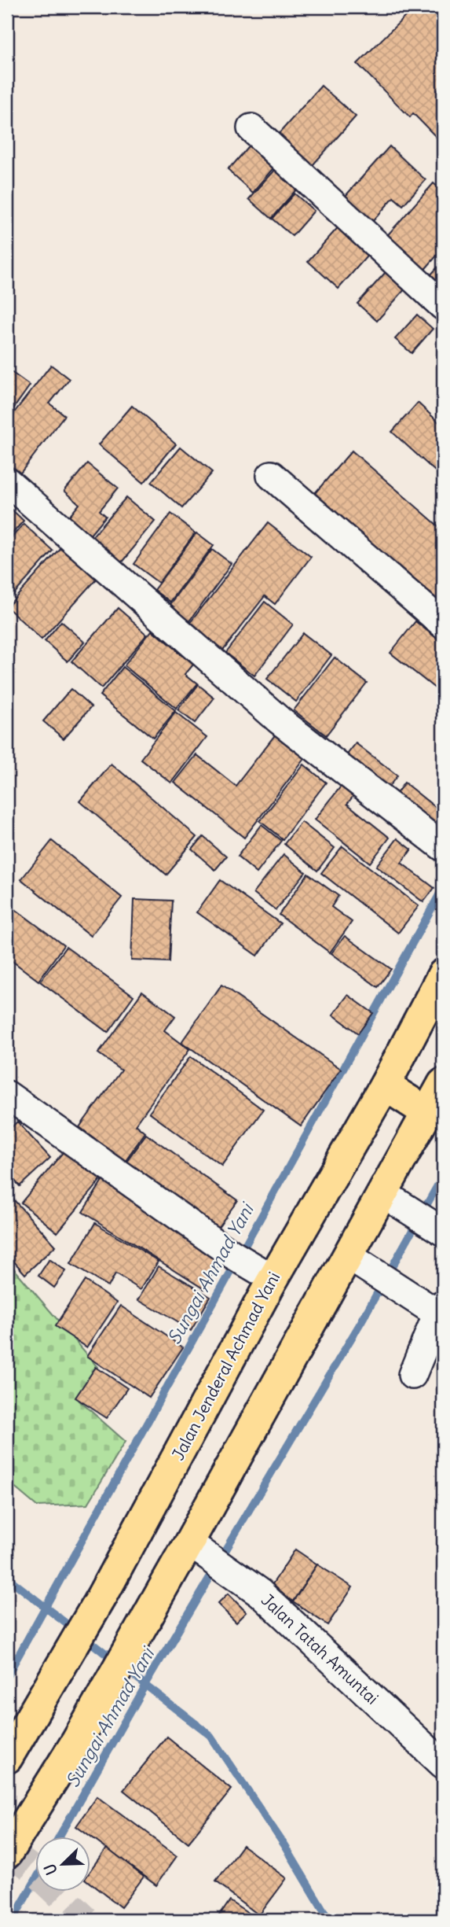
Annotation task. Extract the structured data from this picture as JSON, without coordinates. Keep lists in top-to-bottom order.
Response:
{
  "streets": {
    "highway": ["Jalan Jenderal Achmad Yani"],
    "street": ["Jalan Tatah Amuntai"]
  },
  "water": ["Sungai Ahmad Yani"],
  "north": "bottom left"
}
